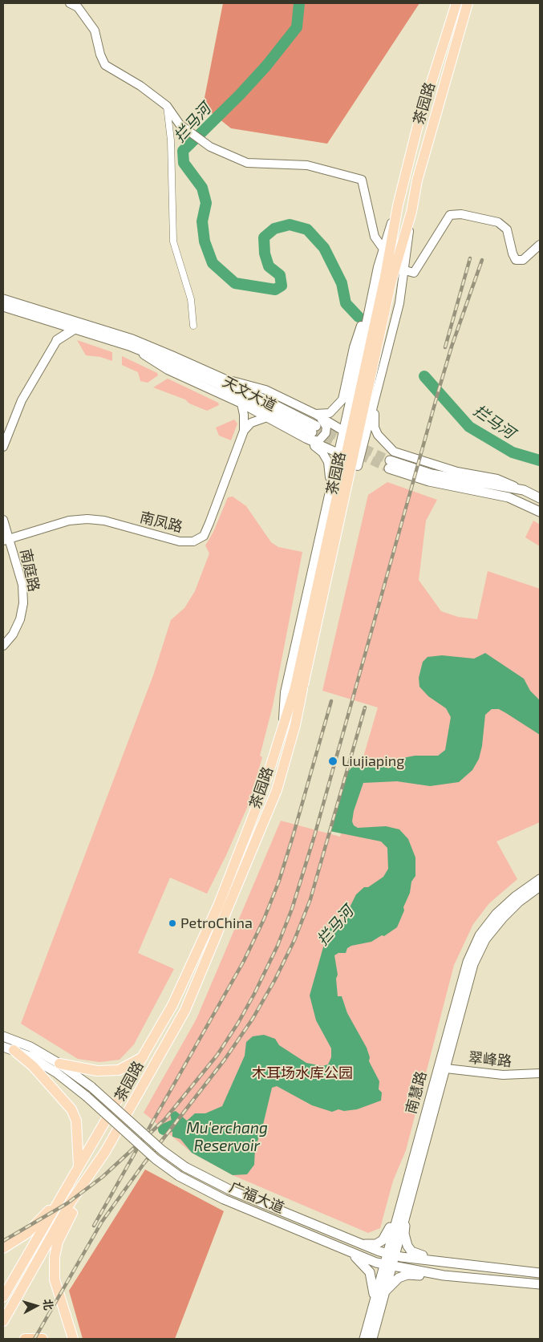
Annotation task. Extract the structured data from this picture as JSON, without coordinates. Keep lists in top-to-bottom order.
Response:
{
  "streets": {
    "main road": [
      "茶园路",
      "天文大道",
      "南慧路",
      "广福大道"
    ],
    "street": ["南凤路", "南庭路", "翠峰路"]
  },
  "crossings": [
    ["茶园路", "天文大道"],
    ["南凤路", "南庭路"],
    ["翠峰路", "南慧路"],
    ["南慧路", "广福大道"]
  ],
  "water": ["拦马河", "Mu'erchang Reservoir"],
  "parks": ["木耳场水库公园"],
  "places": ["Liujiaping", "PetroChina"],
  "north": "right"
}
